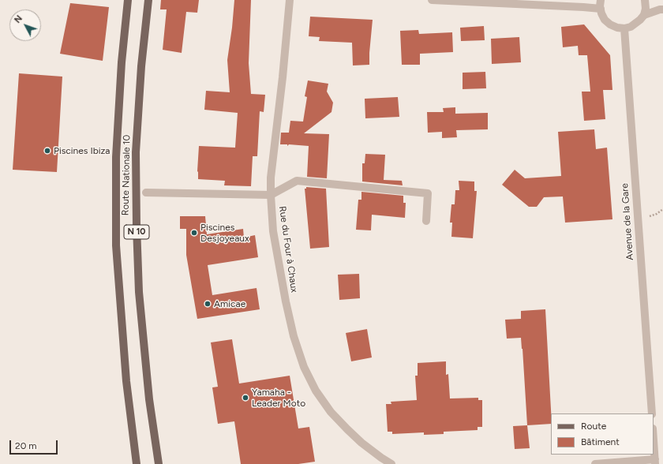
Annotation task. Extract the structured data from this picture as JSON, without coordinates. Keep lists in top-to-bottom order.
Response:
{
  "streets": {
    "main road": ["Route Nationale 10", "N 10"],
    "street": ["Avenue de la Gare", "Rue du Four à Chaux"]
  },
  "places": [
    "Piscines Ibiza",
    "Piscines Desjoyeaux",
    "Amicae",
    "Yamaha - Leader Moto"
  ],
  "legend": ["Route", "Bâtiment"],
  "scale_bar": "20 m",
  "north": "top left"
}
